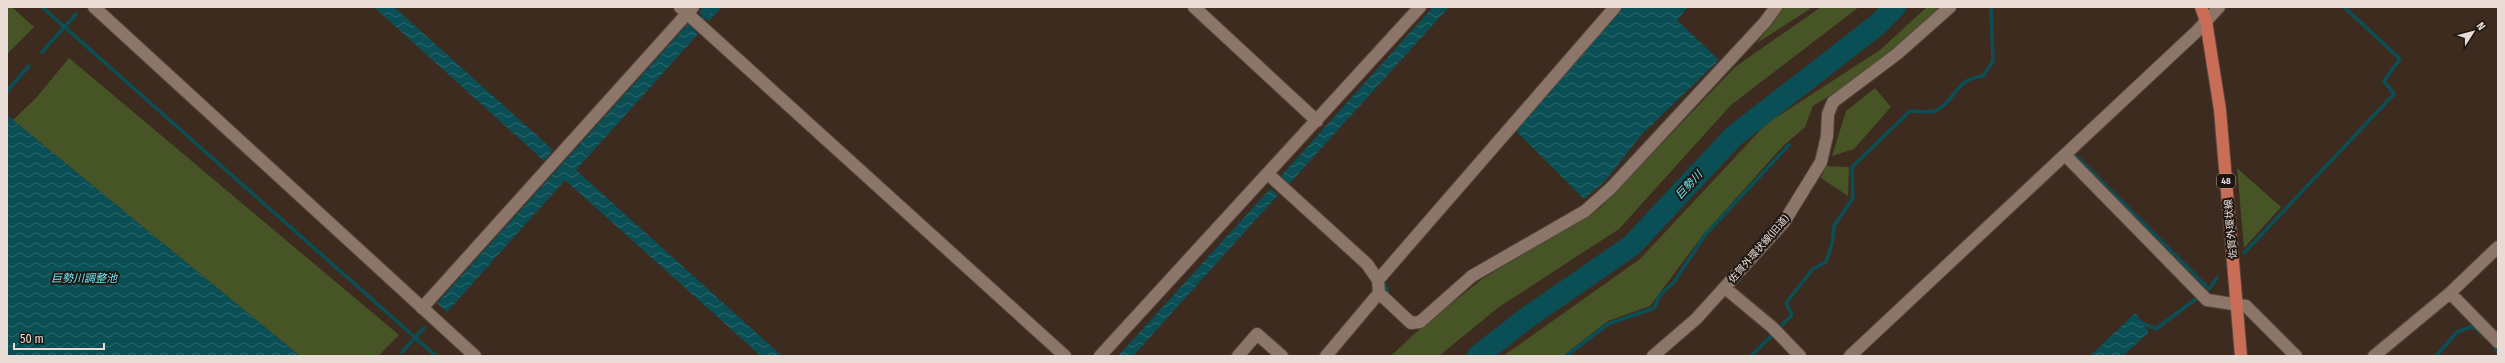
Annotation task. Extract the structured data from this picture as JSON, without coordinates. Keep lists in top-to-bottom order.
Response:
{
  "streets": {
    "main road": ["48", "佐賀外環状線"],
    "street": ["佐賀外環状線(旧道)"]
  },
  "water": ["巨勢川", "巨勢川調整池"],
  "scale_bar": "50 m",
  "north": "top right"
}
